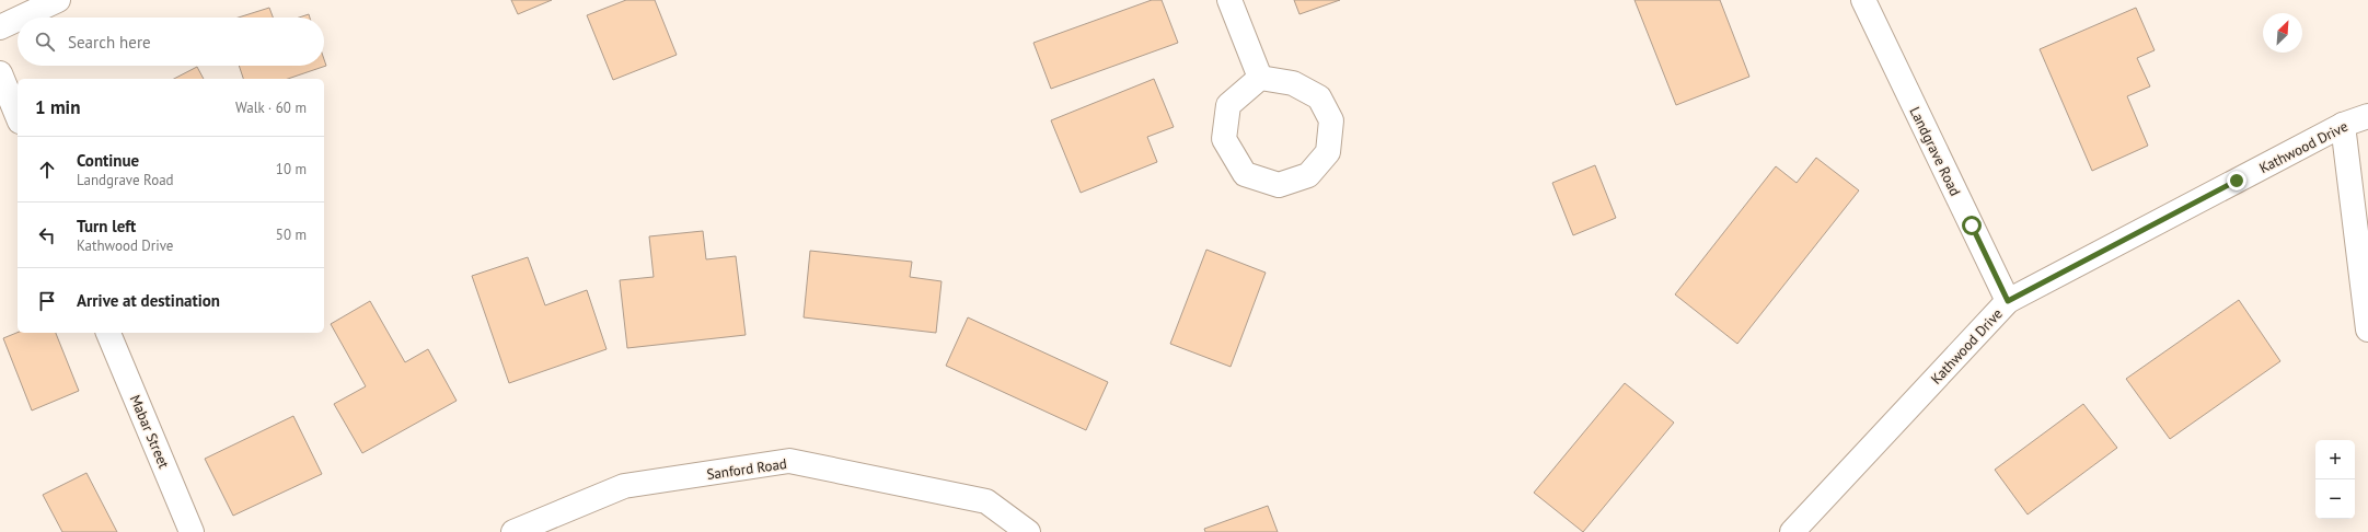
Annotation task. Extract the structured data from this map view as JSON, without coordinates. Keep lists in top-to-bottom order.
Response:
{
  "streets": {
    "street": [
      "Kathwood Drive",
      "Landgrave Road",
      "Mabar Street",
      "Sanford Road"
    ]
  },
  "crossings": [
    ["Kathwood Drive", "Landgrave Road"]
  ],
  "north": "top right",
  "page": {
    "search": "Search here",
    "heading": ["1 min", "Walk · 60 m"],
    "list": [
      ["Continue", "Landgrave Road", "10 m"],
      ["Turn left", "Kathwood Drive", "50 m"],
      "Arrive at destination"
    ],
    "map_buttons": ["+", "−"]
  }
}
